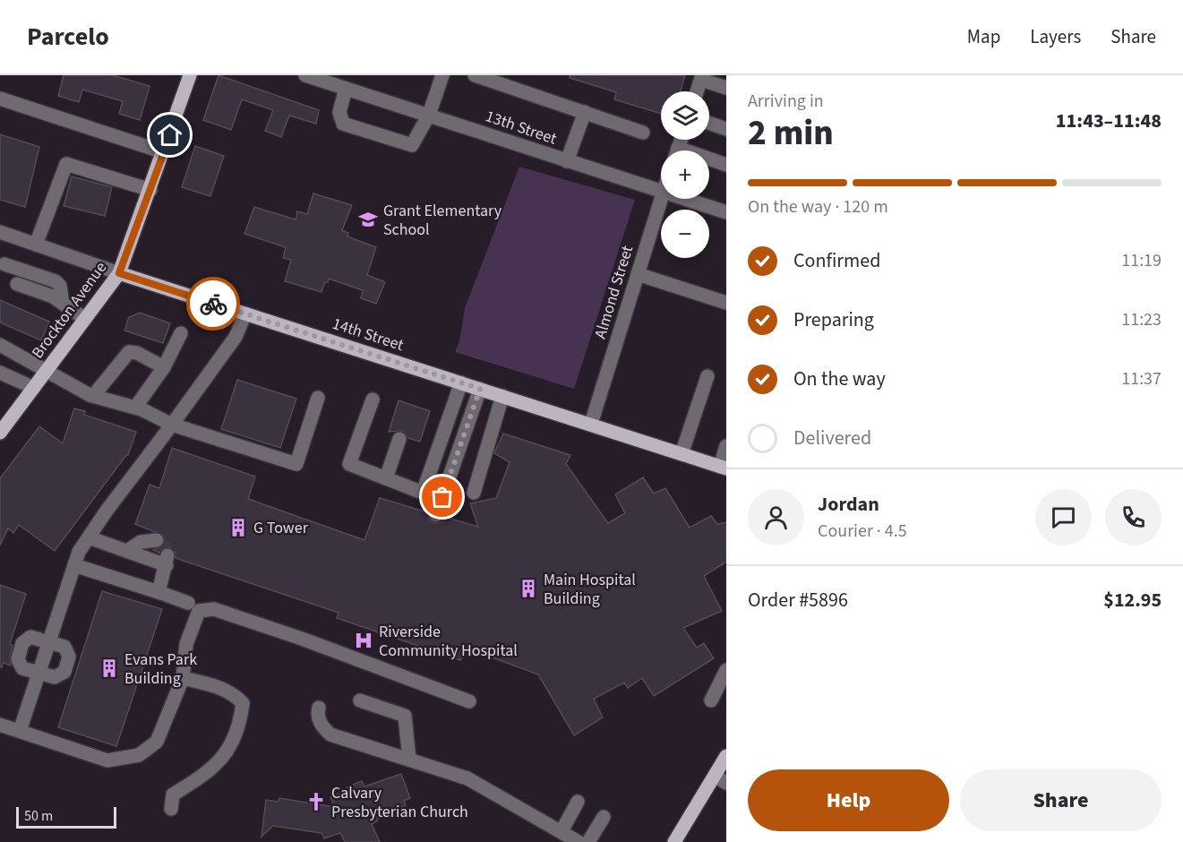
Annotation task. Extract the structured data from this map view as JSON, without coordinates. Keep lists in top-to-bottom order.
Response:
{
  "streets": {
    "main road": ["Brockton Avenue", "14th Street"],
    "street": ["13th Street", "Almond Street"]
  },
  "crossings": [
    ["Almond Street", "14th Street"],
    ["Brockton Avenue", "14th Street"]
  ],
  "places": {
    "school or university": ["Grant Elementary School"],
    "building": ["G Tower", "Main Hospital Building", "Evans Park Building"],
    "hospital": ["Riverside Community Hospital"],
    "church": ["Calvary Presbyterian Church"]
  },
  "scale_bar": "50 m",
  "page": {
    "header": "Parcelo",
    "nav": ["Map", "Layers", "Share"],
    "heading": ["2 min", "Arriving in", "11:43–11:48"],
    "panel": [
      "Jordan",
      "Courier · 4.5",
      "Order #5896",
      "$12.95"
    ],
    "map_buttons": ["+", "−"],
    "bar": "On the way · 120 m",
    "list": [
      ["Confirmed", "11:19"],
      ["Preparing", "11:23"],
      ["On the way", "11:37"],
      "Delivered"
    ],
    "buttons": ["Help", "Share"],
    "scale": "50 m"
  }
}
